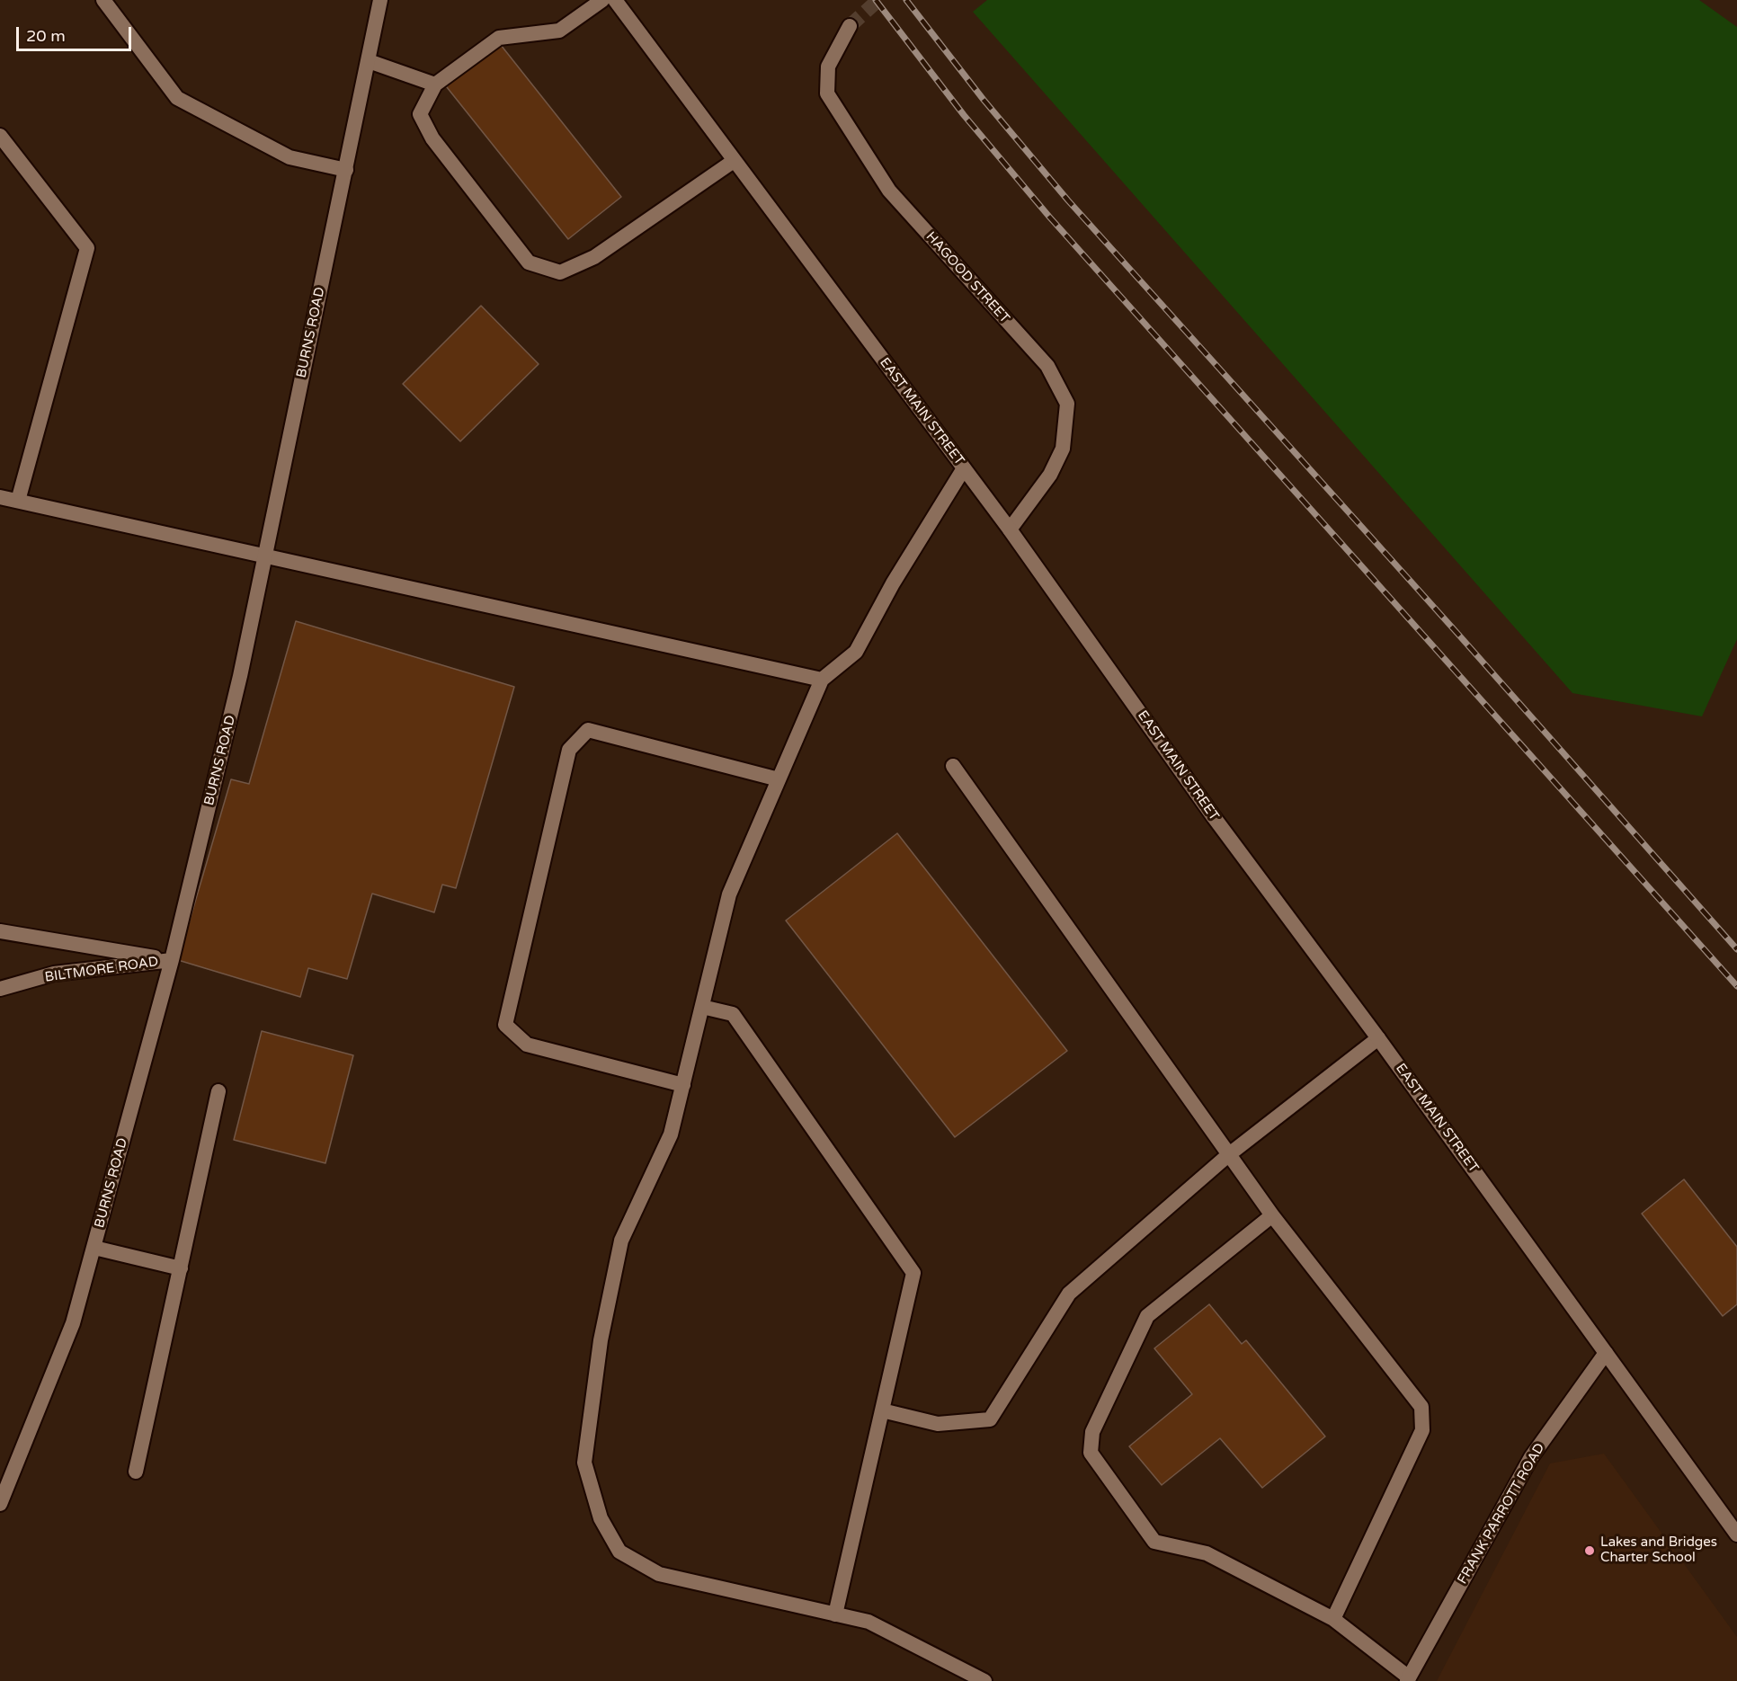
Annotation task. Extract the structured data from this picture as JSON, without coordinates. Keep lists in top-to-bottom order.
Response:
{
  "streets": {
    "street": [
      "HAGOOD STREET",
      "BURNS ROAD",
      "EAST MAIN STREET",
      "BILTMORE ROAD",
      "FRANK PARROTT ROAD"
    ]
  },
  "crossings": [
    ["HAGOOD STREET", "EAST MAIN STREET"],
    ["BURNS ROAD", "BILTMORE ROAD"],
    ["EAST MAIN STREET", "FRANK PARROTT ROAD"]
  ],
  "places": ["Lakes and Bridges Charter School"],
  "scale_bar": "20 m"
}
